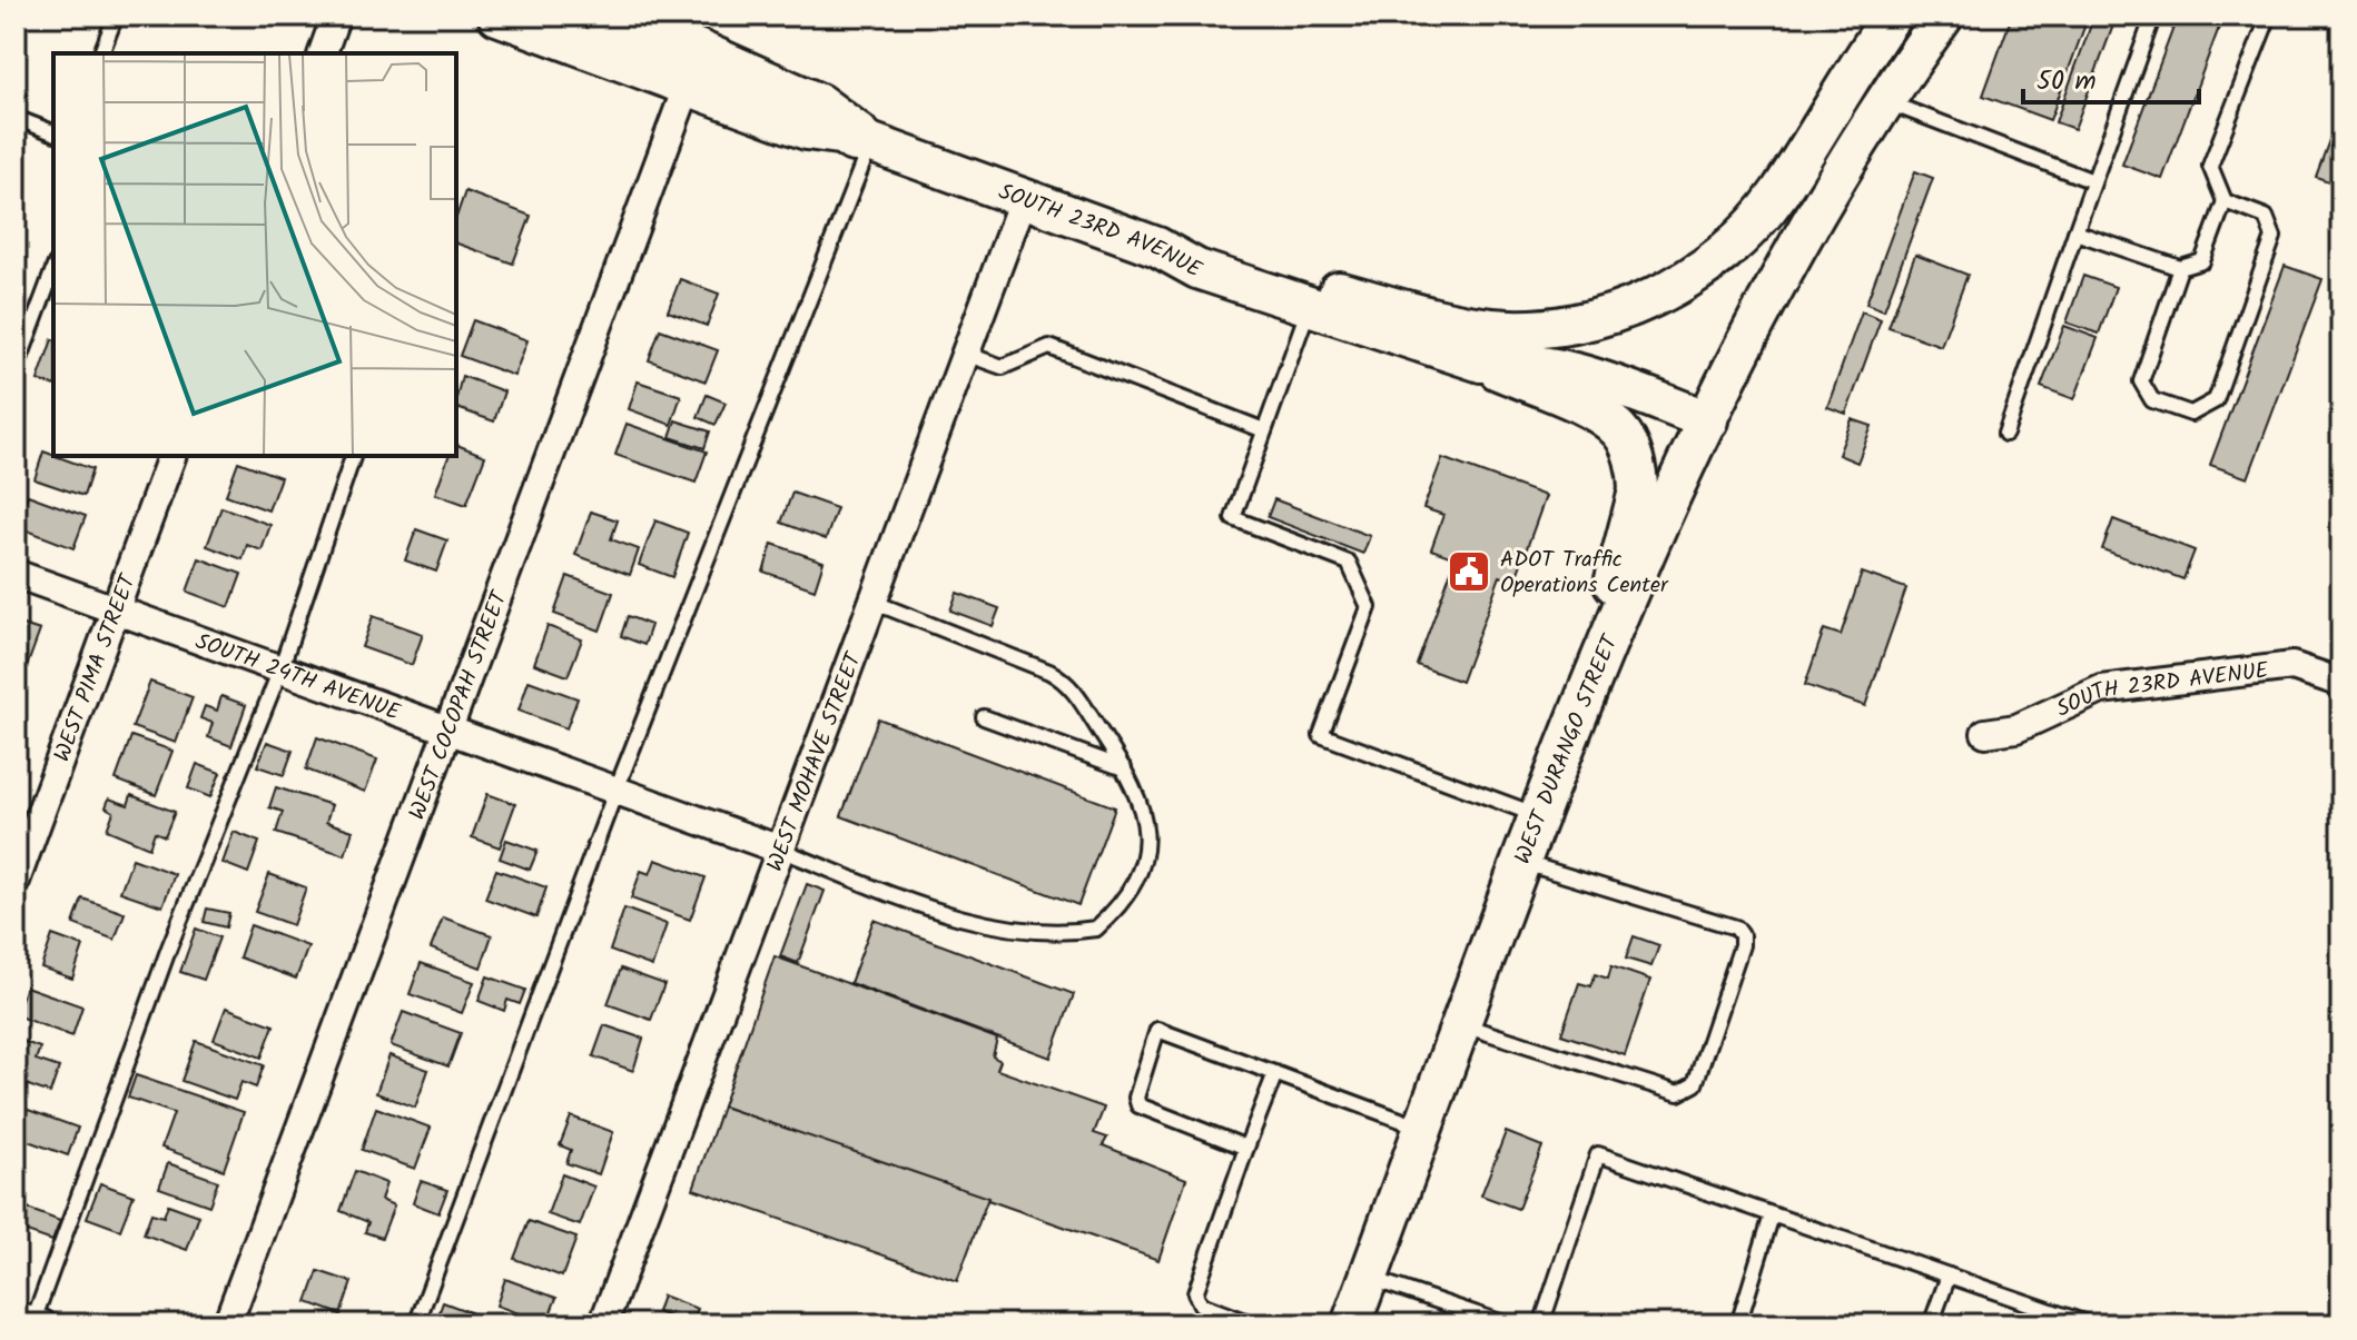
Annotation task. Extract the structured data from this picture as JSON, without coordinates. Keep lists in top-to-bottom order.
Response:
{
  "streets": {
    "main road": ["SOUTH 23RD AVENUE", "WEST DURANGO STREET"],
    "street": [
      "WEST PIMA STREET",
      "SOUTH 24TH AVENUE",
      "WEST COCOPAH STREET",
      "WEST MOHAVE STREET"
    ]
  },
  "crossings": [
    ["SOUTH 23RD AVENUE", "WEST COCOPAH STREET"],
    ["SOUTH 23RD AVENUE", "WEST DURANGO STREET"],
    ["SOUTH 23RD AVENUE", "WEST MOHAVE STREET"],
    ["WEST PIMA STREET", "SOUTH 24TH AVENUE"],
    ["SOUTH 24TH AVENUE", "WEST COCOPAH STREET"],
    ["SOUTH 24TH AVENUE", "WEST MOHAVE STREET"]
  ],
  "places": {
    "public building": ["ADOT Traffic Operations Center"]
  },
  "scale_bar": "50 m"
}
